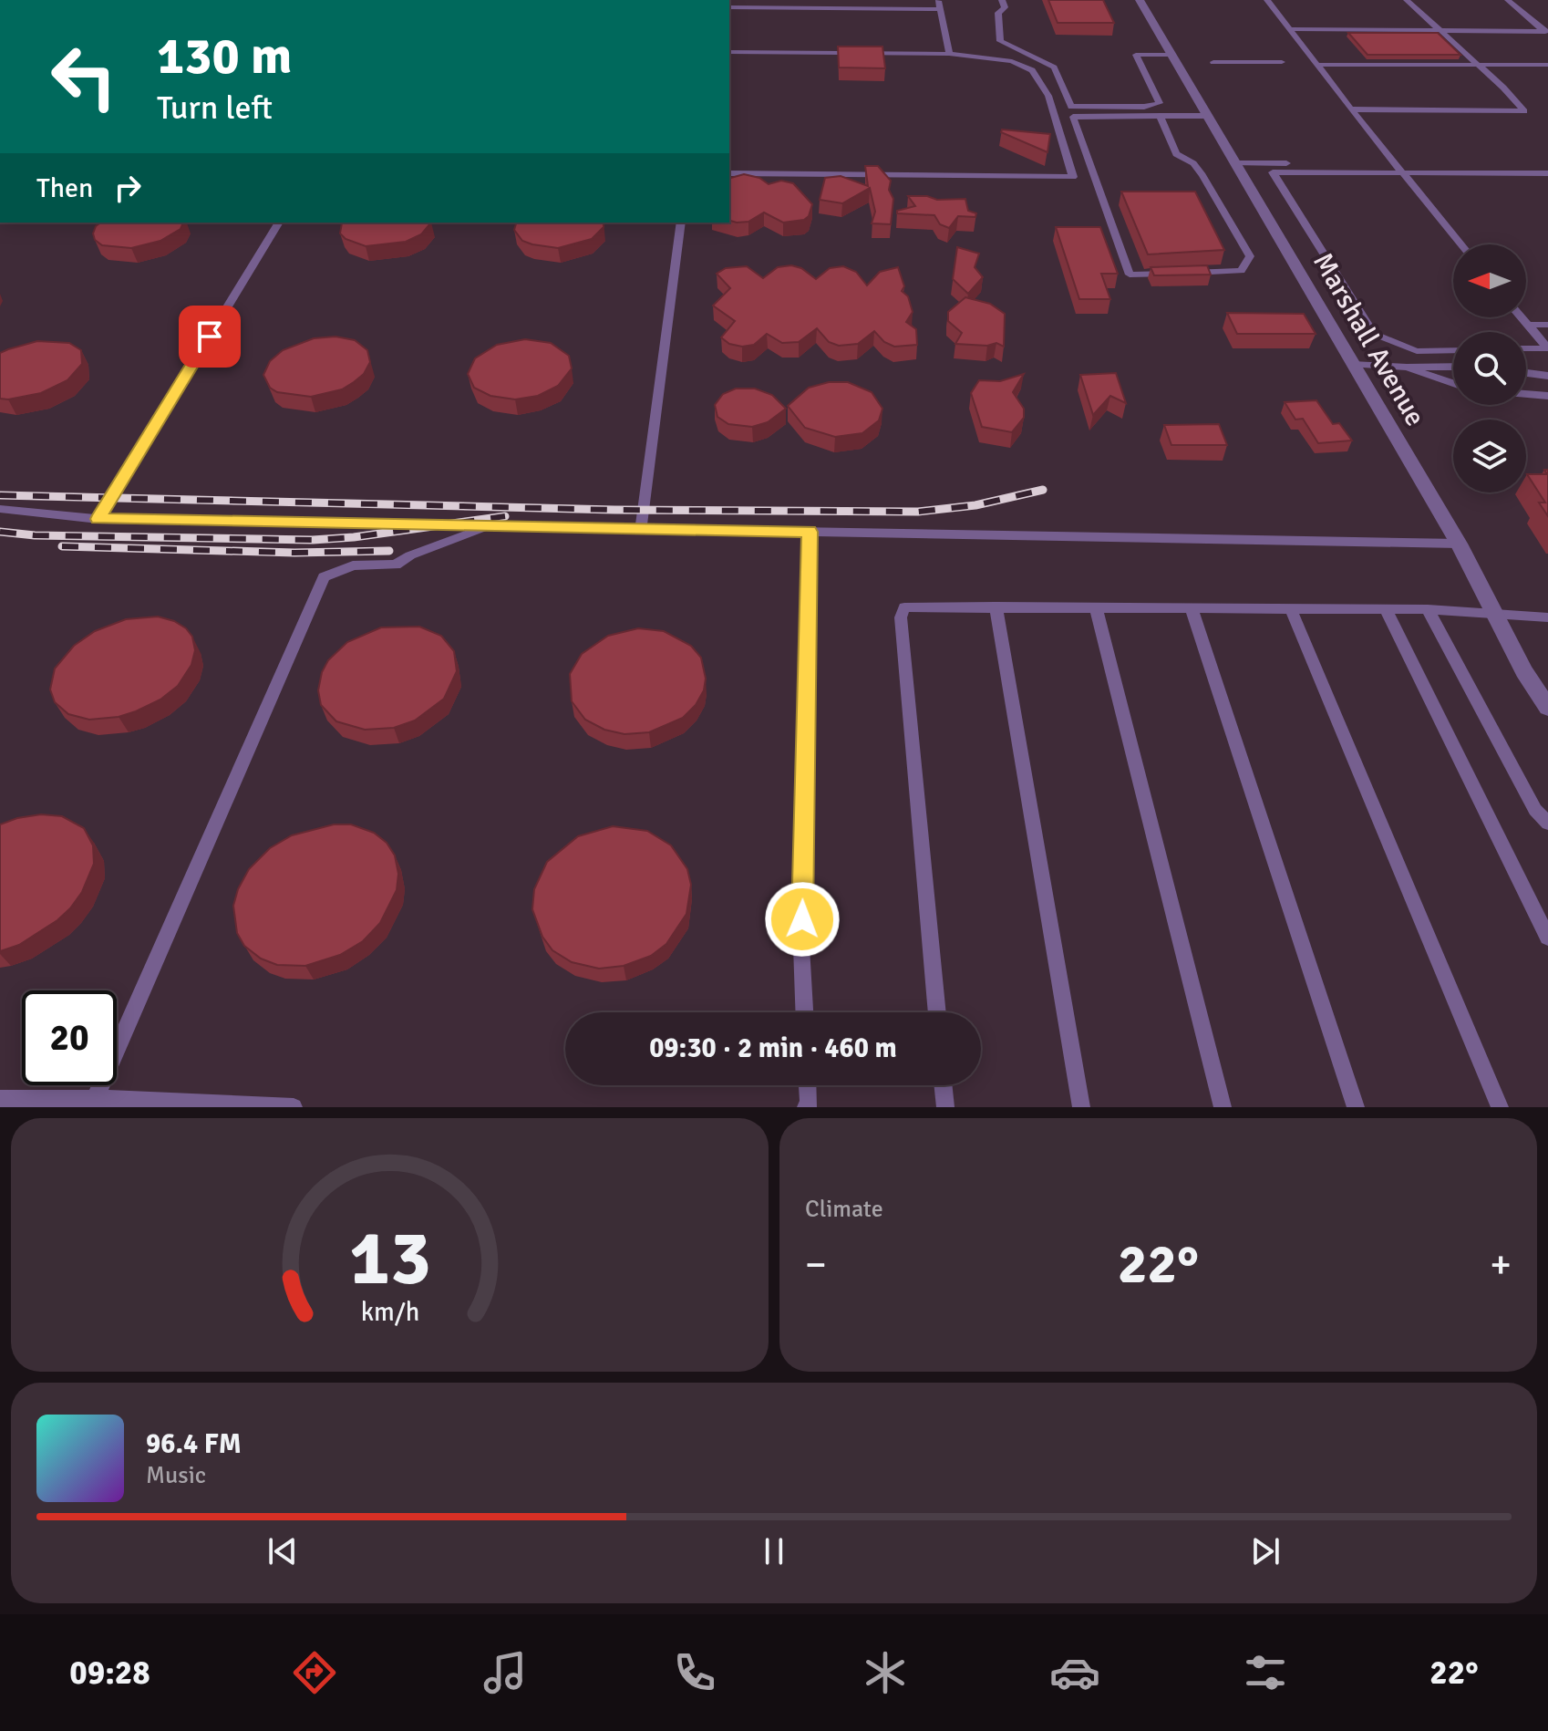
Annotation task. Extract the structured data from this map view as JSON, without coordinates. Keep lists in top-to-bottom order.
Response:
{
  "streets": {
    "street": ["Marshall Avenue"]
  },
  "north": "left",
  "page": {
    "turn": ["130 m", "Turn left"],
    "then": "Then",
    "limit": "20",
    "trip": "09:30 · 2 min · 460 m",
    "tile": "Climate",
    "heat": ["−", "22°", "+"],
    "song": ["96.4 FM", "Music"],
    "tabs": ["09:28", "22°"],
    "gauge": ["13", "km/h"]
  }
}
